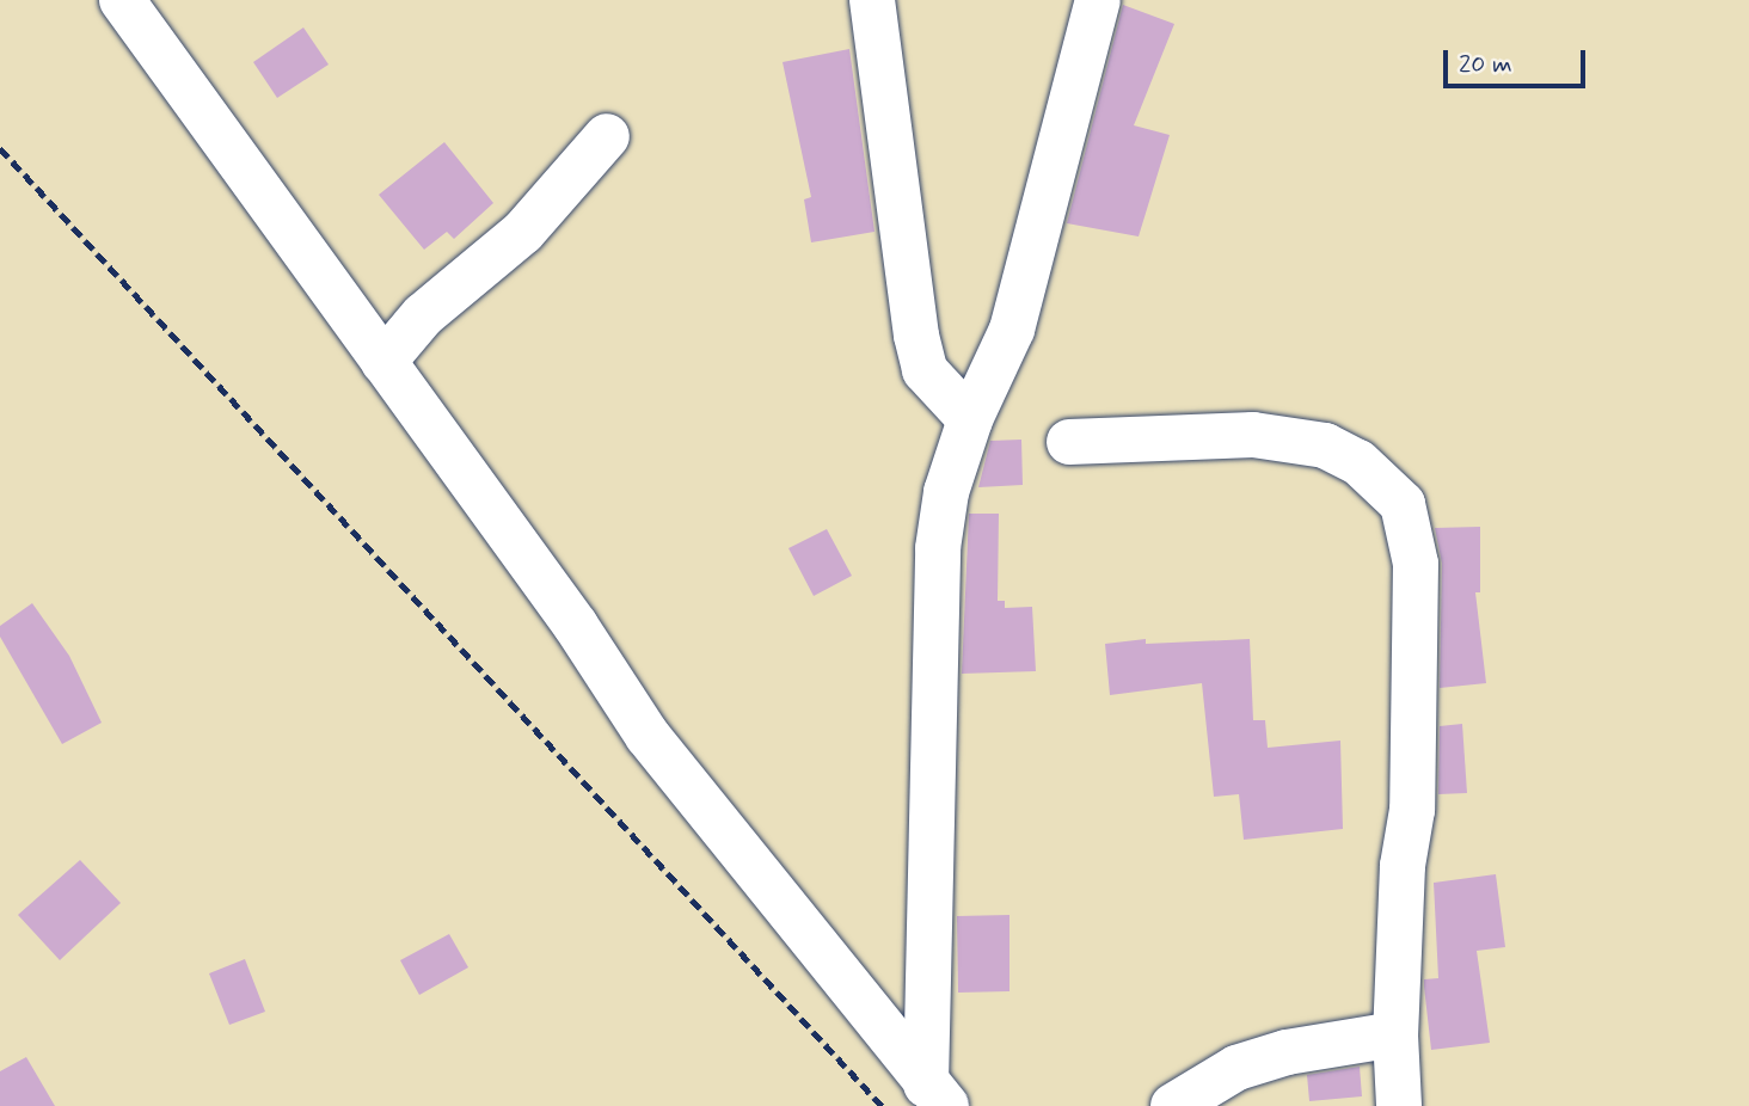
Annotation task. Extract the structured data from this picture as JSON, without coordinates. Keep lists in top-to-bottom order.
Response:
{
  "scale_bar": "20 m"
}
